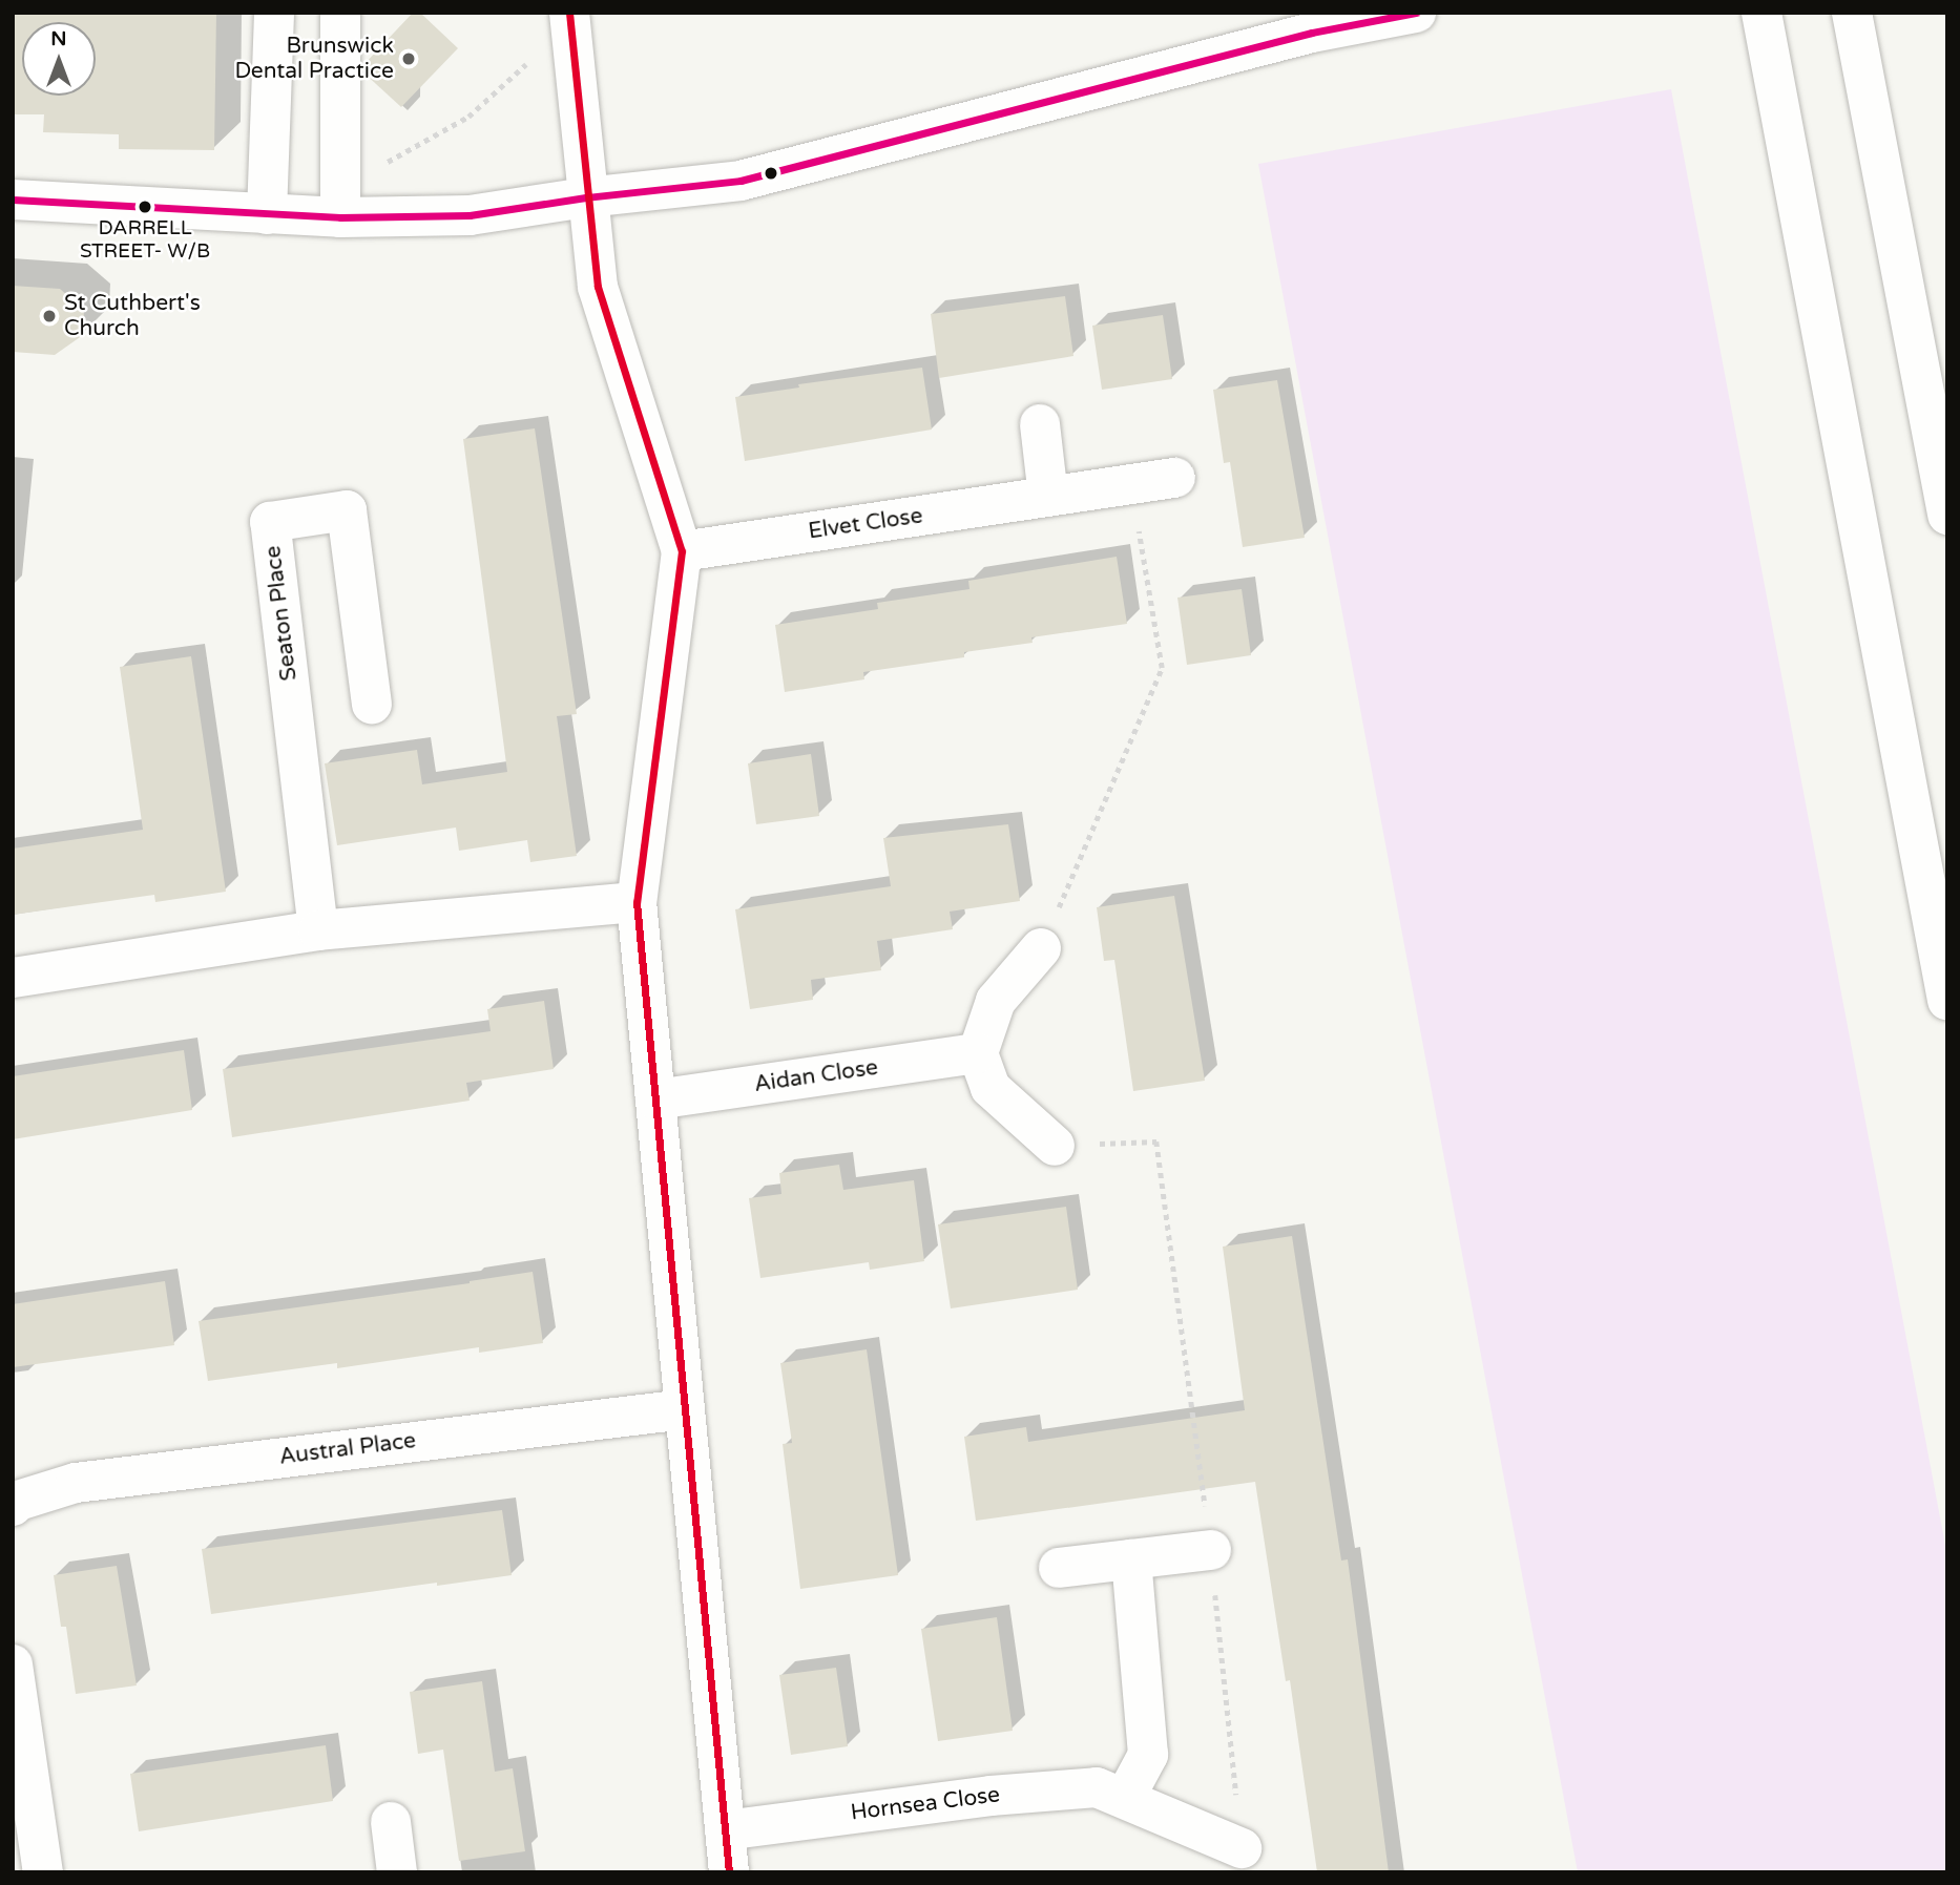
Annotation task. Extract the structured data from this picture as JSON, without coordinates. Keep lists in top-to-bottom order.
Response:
{
  "streets": {
    "main road": [
      "Elvet Close",
      "Seaton Place",
      "Aidan Close",
      "Austral Place",
      "Hornsea Close"
    ]
  },
  "places": ["Brunswick Dental Practice", "DARRELL STREET- W/B", "St Cuthbert's Church"],
  "north": "top"
}
